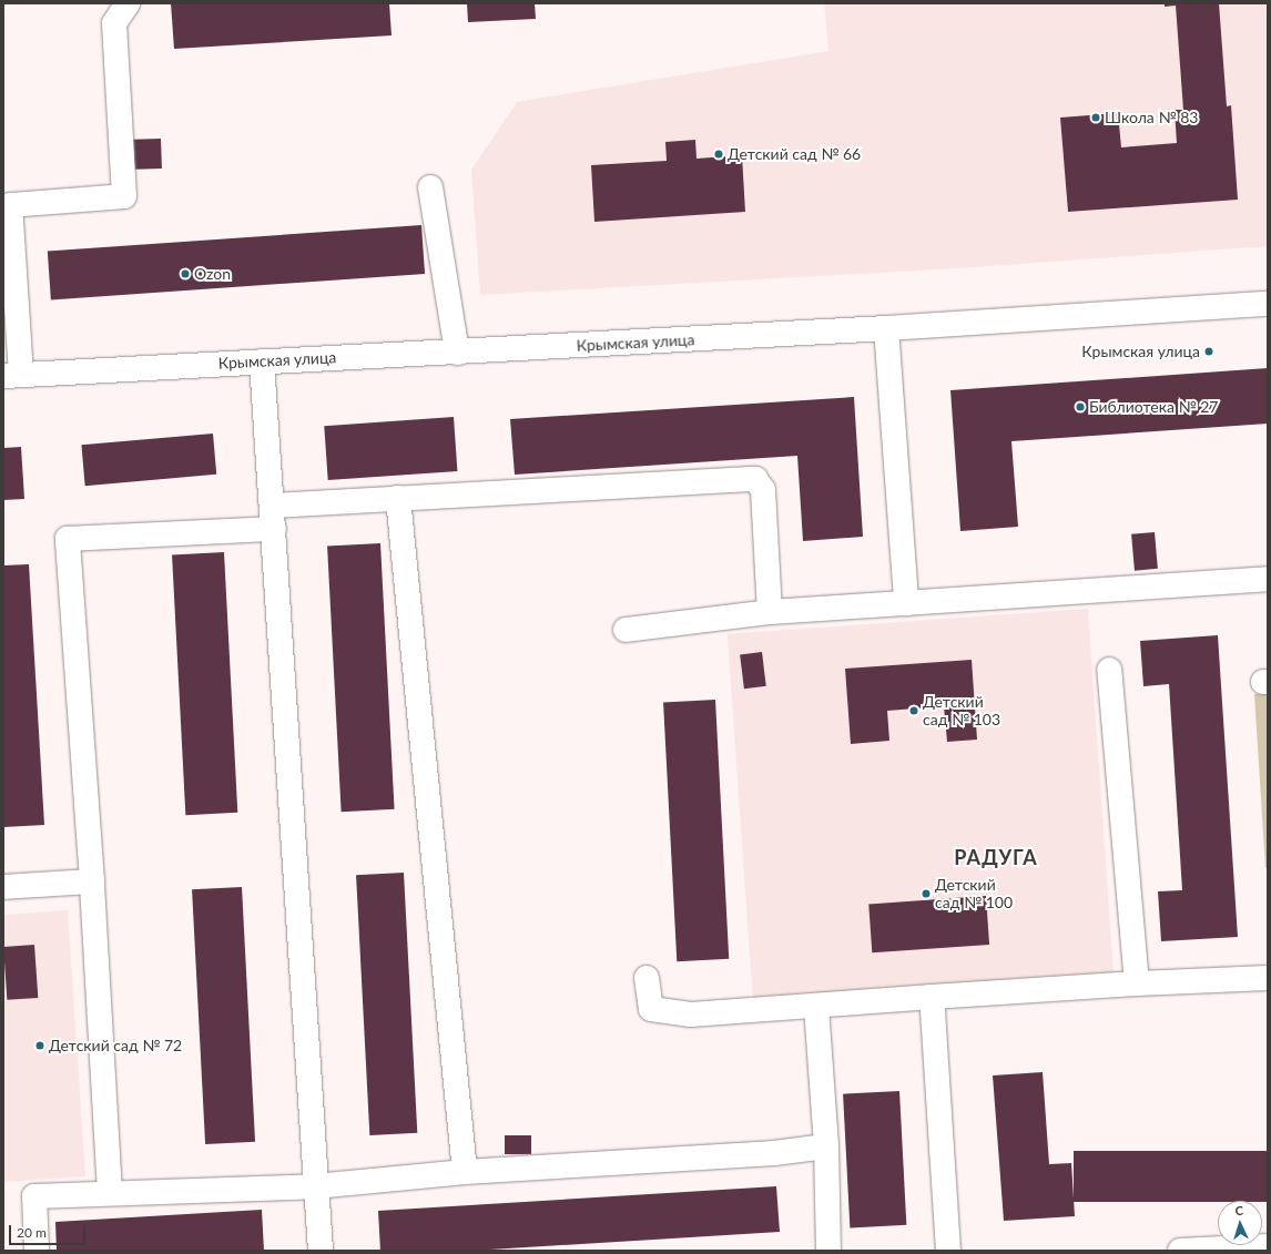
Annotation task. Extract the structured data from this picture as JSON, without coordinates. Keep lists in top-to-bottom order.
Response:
{
  "streets": {
    "main road": ["Крымская улица"]
  },
  "districts": ["РАДУГА"],
  "places": [
    "Школа № 83",
    "Детский сад № 66",
    "Ozon",
    "Крымская улица",
    "Библиотека № 27",
    "Детский сад № 103",
    "Детский сад № 100",
    "Детский сад № 72"
  ],
  "scale_bar": "20 m",
  "north": "top"
}
